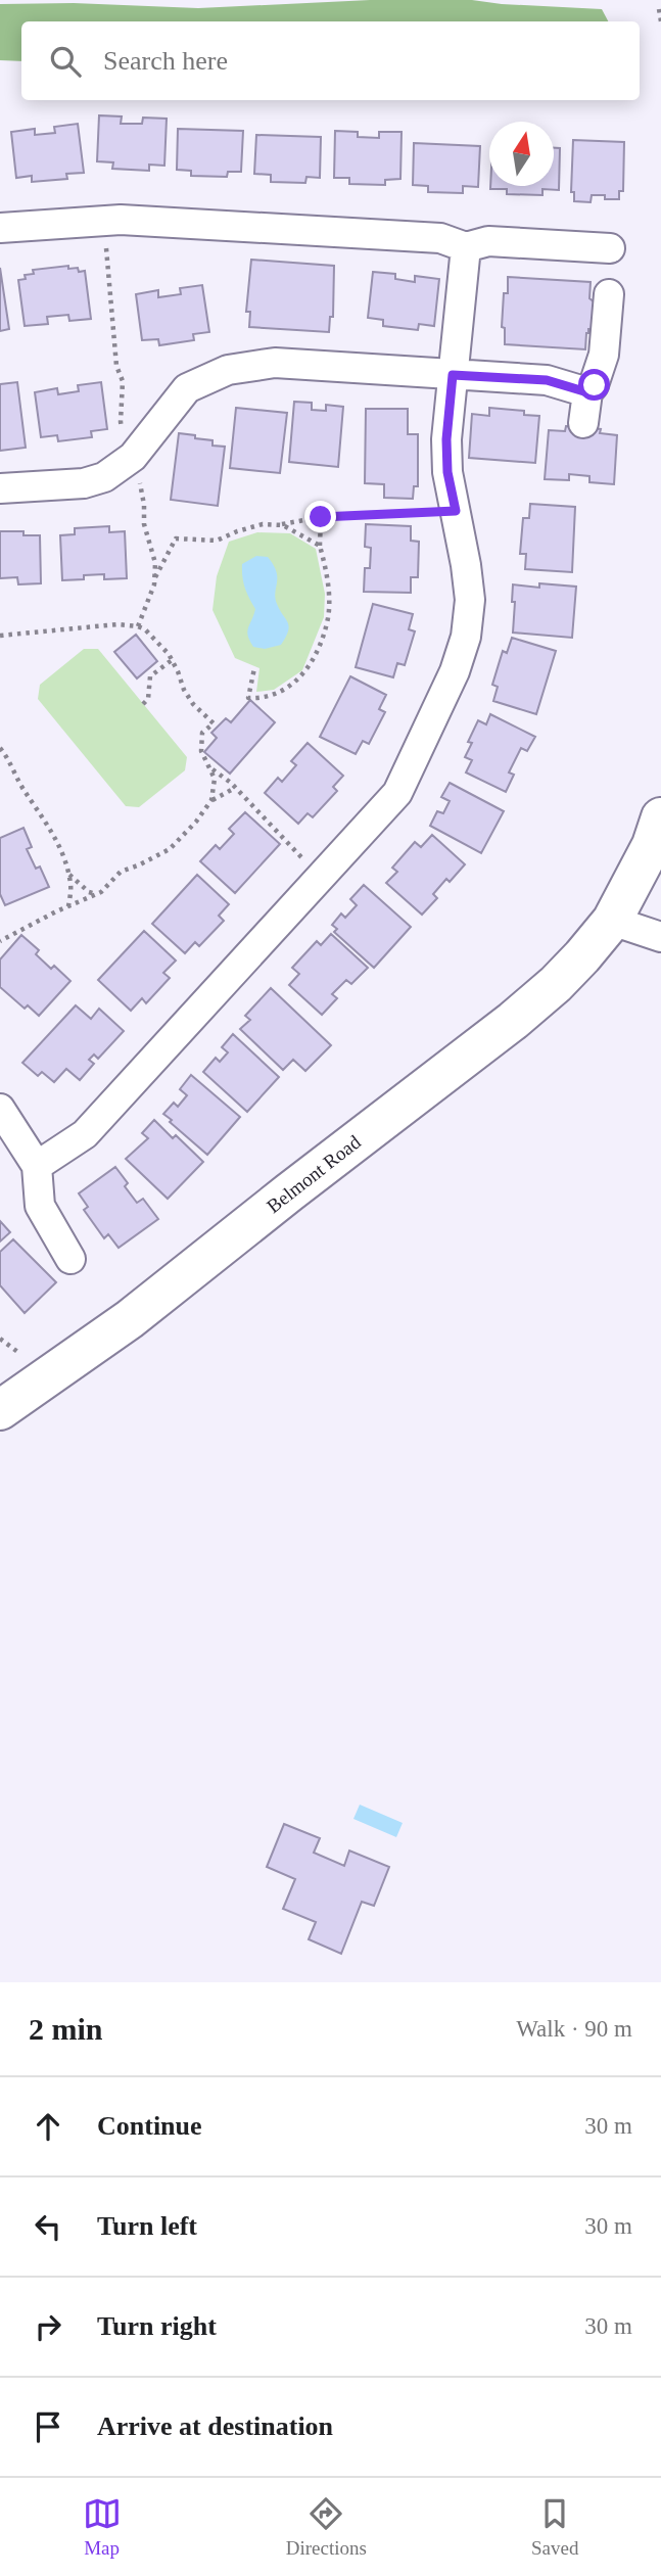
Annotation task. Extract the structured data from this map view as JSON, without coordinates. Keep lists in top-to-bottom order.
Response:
{
  "streets": {
    "main road": ["Belmont Road"]
  },
  "north": "top",
  "page": {
    "search": "Search here",
    "heading": ["2 min", "Walk · 90 m"],
    "list": [
      ["Continue", "30 m"],
      ["Turn left", "30 m"],
      ["Turn right", "30 m"],
      "Arrive at destination"
    ],
    "nav": ["Map", "Directions", "Saved"]
  }
}
